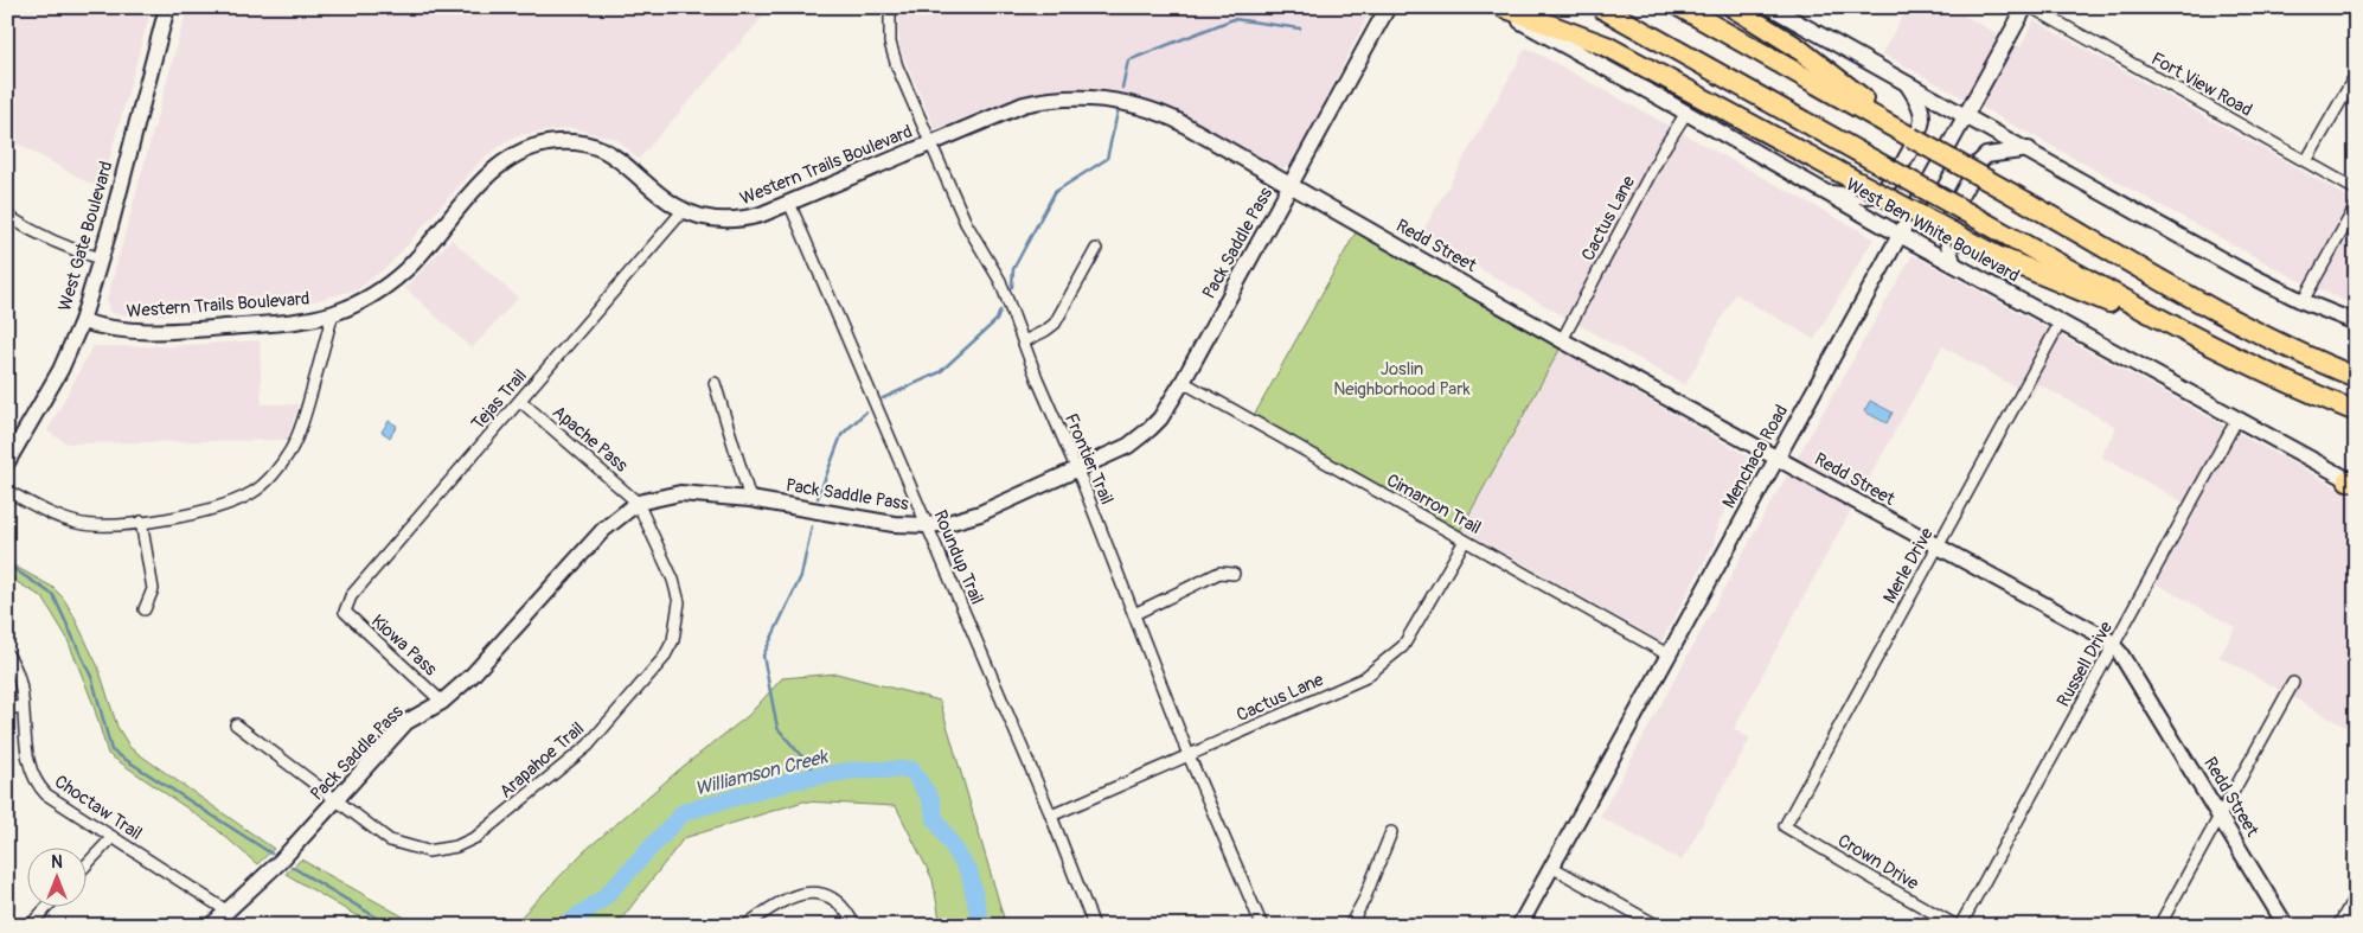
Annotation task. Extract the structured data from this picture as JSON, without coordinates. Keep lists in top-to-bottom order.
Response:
{
  "streets": {
    "street": [
      "Fort View Road",
      "Western Trails Boulevard",
      "Cactus Lane",
      "West Ben White Boulevard",
      "West Gate Boulevard",
      "Pack Saddle Pass",
      "Redd Street",
      "Tejas Trail",
      "Apache Pass",
      "Menchaca Road",
      "Frontier Trail",
      "Cimarron Trail",
      "Roundup Trail",
      "Merle Drive",
      "Kiowa Pass",
      "Russell Drive",
      "Arapahoe Trail",
      "Choctaw Trail",
      "Crown Drive"
    ]
  },
  "crossings": [
    ["Western Trails Boulevard", "West Gate Boulevard"],
    ["Western Trails Boulevard", "Pack Saddle Pass"],
    ["Western Trails Boulevard", "Redd Street"],
    ["Western Trails Boulevard", "Tejas Trail"],
    ["Western Trails Boulevard", "Frontier Trail"],
    ["Western Trails Boulevard", "Roundup Trail"],
    ["Cactus Lane", "West Ben White Boulevard"],
    ["Cactus Lane", "Redd Street"],
    ["Cactus Lane", "Frontier Trail"],
    ["Cactus Lane", "Cimarron Trail"],
    ["Cactus Lane", "Roundup Trail"],
    ["West Ben White Boulevard", "Menchaca Road"],
    ["West Ben White Boulevard", "Merle Drive"],
    ["West Ben White Boulevard", "Russell Drive"],
    ["Pack Saddle Pass", "Redd Street"],
    ["Pack Saddle Pass", "Apache Pass"],
    ["Pack Saddle Pass", "Frontier Trail"],
    ["Pack Saddle Pass", "Cimarron Trail"],
    ["Pack Saddle Pass", "Roundup Trail"],
    ["Pack Saddle Pass", "Kiowa Pass"],
    ["Pack Saddle Pass", "Arapahoe Trail"],
    ["Pack Saddle Pass", "Choctaw Trail"],
    ["Redd Street", "Menchaca Road"],
    ["Redd Street", "Merle Drive"],
    ["Redd Street", "Russell Drive"],
    ["Tejas Trail", "Apache Pass"],
    ["Tejas Trail", "Kiowa Pass"],
    ["Apache Pass", "Arapahoe Trail"],
    ["Menchaca Road", "Cimarron Trail"],
    ["Merle Drive", "Crown Drive"],
    ["Russell Drive", "Crown Drive"]
  ],
  "water": ["Williamson Creek"],
  "parks": ["Joslin Neighborhood Park"],
  "north": "top"
}
